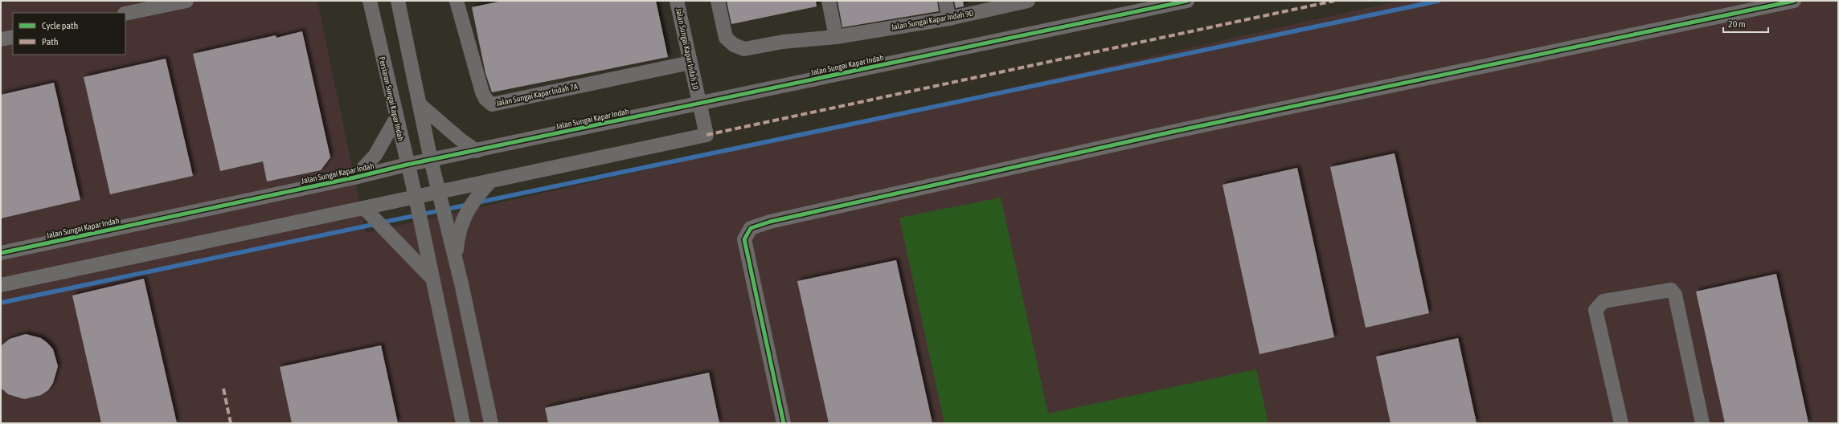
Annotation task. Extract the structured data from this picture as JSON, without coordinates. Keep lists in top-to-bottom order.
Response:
{
  "streets": {
    "street": [
      "Jalan Sungai Kapar Indah 9D",
      "Jalan Sungai Kapar Indah 10",
      "Jalan Sungai Kapar Indah",
      "Jalan Sungai Kapar Indah 7A",
      "Persiaran Sungai Kapar Indah"
    ]
  },
  "crossings": [
    ["Jalan Sungai Kapar Indah 10", "Jalan Sungai Kapar Indah"],
    ["Jalan Sungai Kapar Indah 10", "Jalan Sungai Kapar Indah 7A"],
    ["Jalan Sungai Kapar Indah", "Persiaran Sungai Kapar Indah"]
  ],
  "legend": ["Cycle path", "Path"],
  "scale_bar": "20 m"
}
